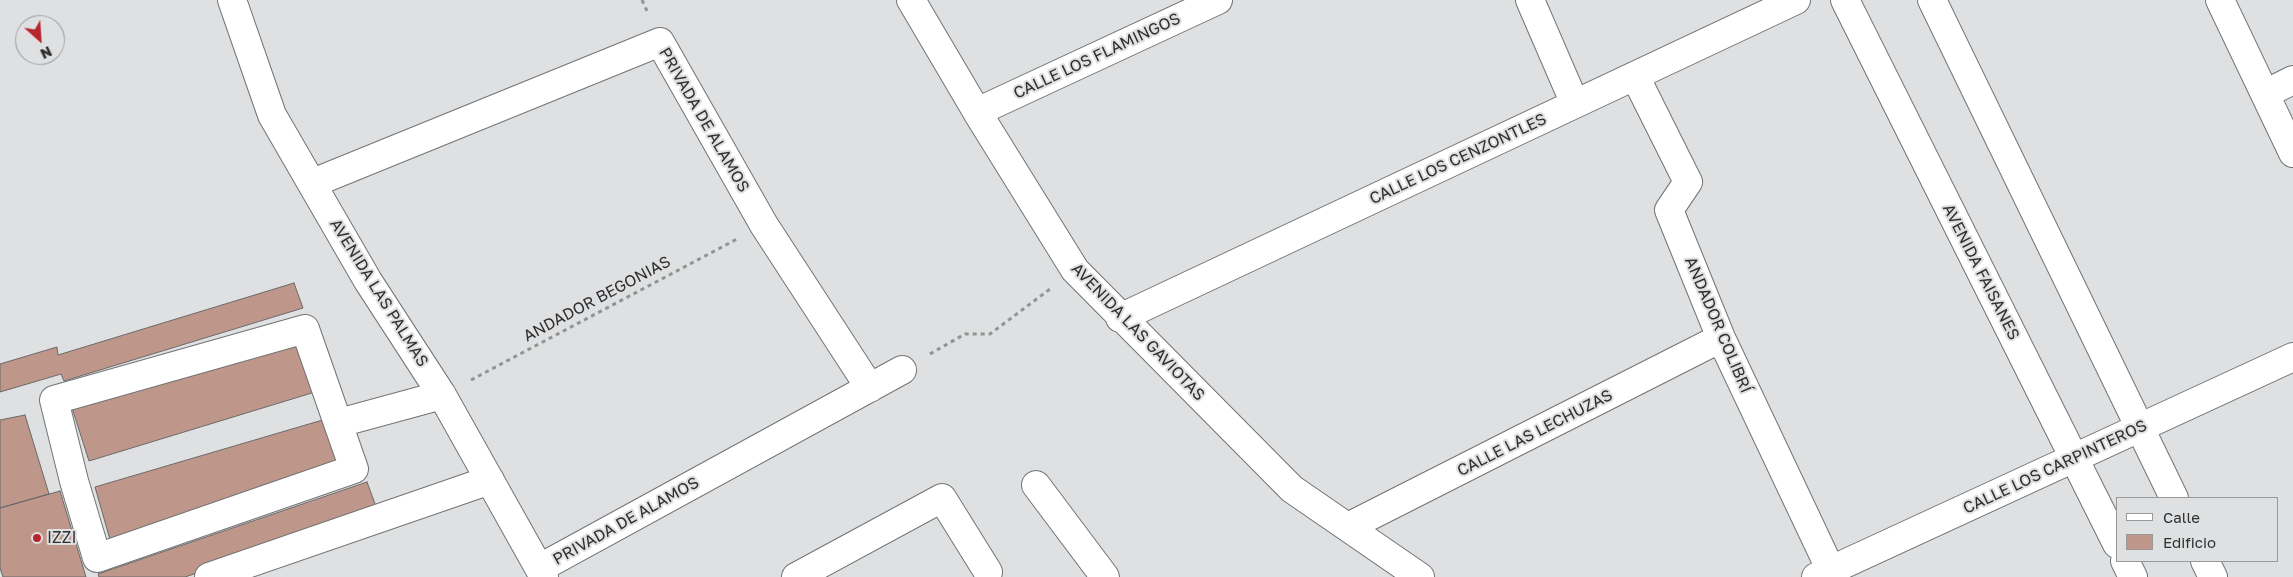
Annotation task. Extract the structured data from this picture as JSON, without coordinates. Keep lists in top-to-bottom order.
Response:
{
  "streets": {
    "street": [
      "CALLE LOS FLAMINGOS",
      "PRIVADA DE ALAMOS",
      "CALLE LOS CENZONTLES",
      "AVENIDA FAISANES",
      "AVENIDA LAS PALMAS",
      "ANDADOR COLIBRÍ",
      "AVENIDA LAS GAVIOTAS",
      "CALLE LAS LECHUZAS",
      "CALLE LOS CARPINTEROS"
    ],
    "path": ["ANDADOR BEGONIAS"]
  },
  "crossings": [
    ["CALLE LOS FLAMINGOS", "AVENIDA LAS GAVIOTAS"],
    ["PRIVADA DE ALAMOS", "AVENIDA LAS PALMAS"],
    ["PRIVADA DE ALAMOS", "ANDADOR BEGONIAS"],
    ["CALLE LOS CENZONTLES", "ANDADOR COLIBRÍ"],
    ["CALLE LOS CENZONTLES", "AVENIDA LAS GAVIOTAS"],
    ["AVENIDA FAISANES", "CALLE LOS CARPINTEROS"],
    ["AVENIDA LAS PALMAS", "ANDADOR BEGONIAS"],
    ["ANDADOR COLIBRÍ", "CALLE LAS LECHUZAS"],
    ["ANDADOR COLIBRÍ", "CALLE LOS CARPINTEROS"],
    ["AVENIDA LAS GAVIOTAS", "CALLE LAS LECHUZAS"]
  ],
  "places": ["IZZI"],
  "legend": ["Calle", "Edificio"],
  "north": "bottom right"
}
